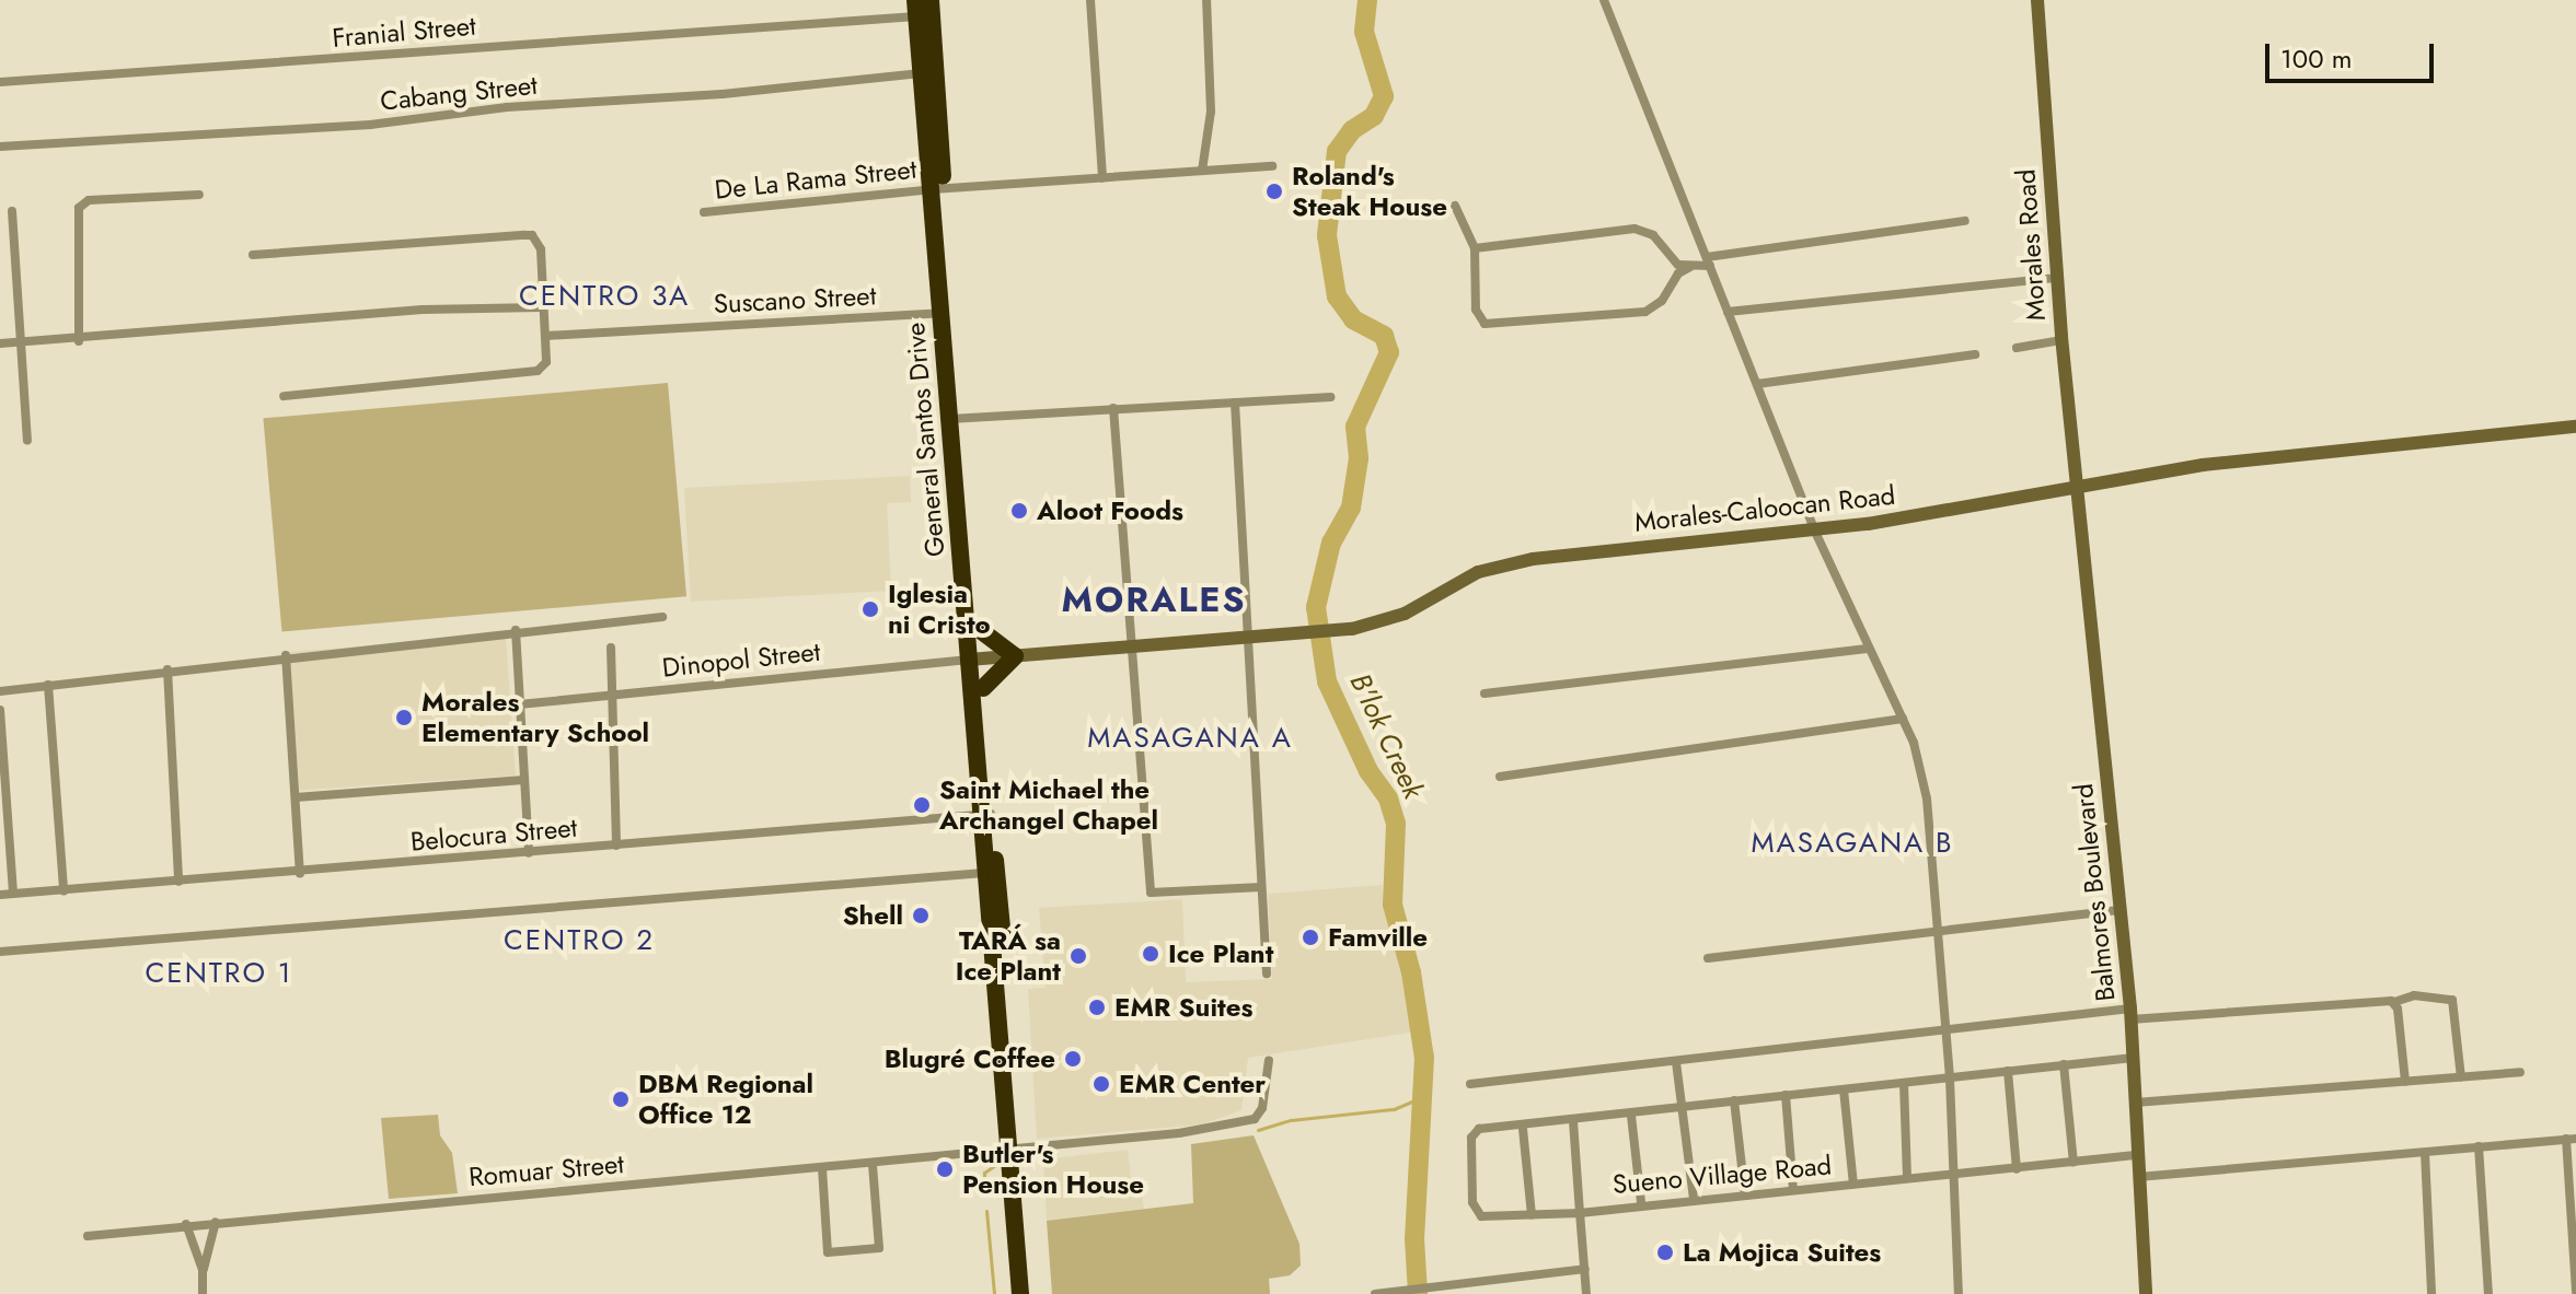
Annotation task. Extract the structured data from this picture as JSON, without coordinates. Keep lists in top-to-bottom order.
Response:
{
  "streets": {
    "highway": ["General Santos Drive"],
    "street": [
      "Franial Street",
      "Cabang Street",
      "De La Rama Street",
      "Morales Road",
      "Suscano Street",
      "Morales-Caloocan Road",
      "Dinopol Street",
      "Belocura Street",
      "Balmores Boulevard",
      "Romuar Street",
      "Sueno Village Road"
    ]
  },
  "crossings": [
    ["Franial Street", "General Santos Drive"],
    ["Cabang Street", "General Santos Drive"],
    ["De La Rama Street", "General Santos Drive"],
    ["Morales Road", "Morales-Caloocan Road"],
    ["Morales Road", "Balmores Boulevard"],
    ["Suscano Street", "General Santos Drive"],
    ["General Santos Drive", "Morales-Caloocan Road"],
    ["General Santos Drive", "Dinopol Street"],
    ["General Santos Drive", "Belocura Street"],
    ["General Santos Drive", "Romuar Street"],
    ["Morales-Caloocan Road", "Dinopol Street"],
    ["Morales-Caloocan Road", "Balmores Boulevard"],
    ["Balmores Boulevard", "Sueno Village Road"]
  ],
  "districts": [
    "CENTRO 3A",
    "MORALES",
    "MASAGANA A",
    "MASAGANA B",
    "CENTRO 2",
    "CENTRO 1"
  ],
  "water": ["B'lok Creek"],
  "places": [
    "Roland's Steak House",
    "Aloot Foods",
    "Iglesia ni Cristo",
    "Morales Elementary School",
    "Saint Michael the Archangel Chapel",
    "Shell",
    "Famville",
    "Ice Plant",
    "TARÁ sa Ice Plant",
    "EMR Suites",
    "Blugré Coffee",
    "EMR Center",
    "DBM Regional Office 12",
    "Butler's Pension House",
    "La Mojica Suites"
  ],
  "scale_bar": "100 m"
}
